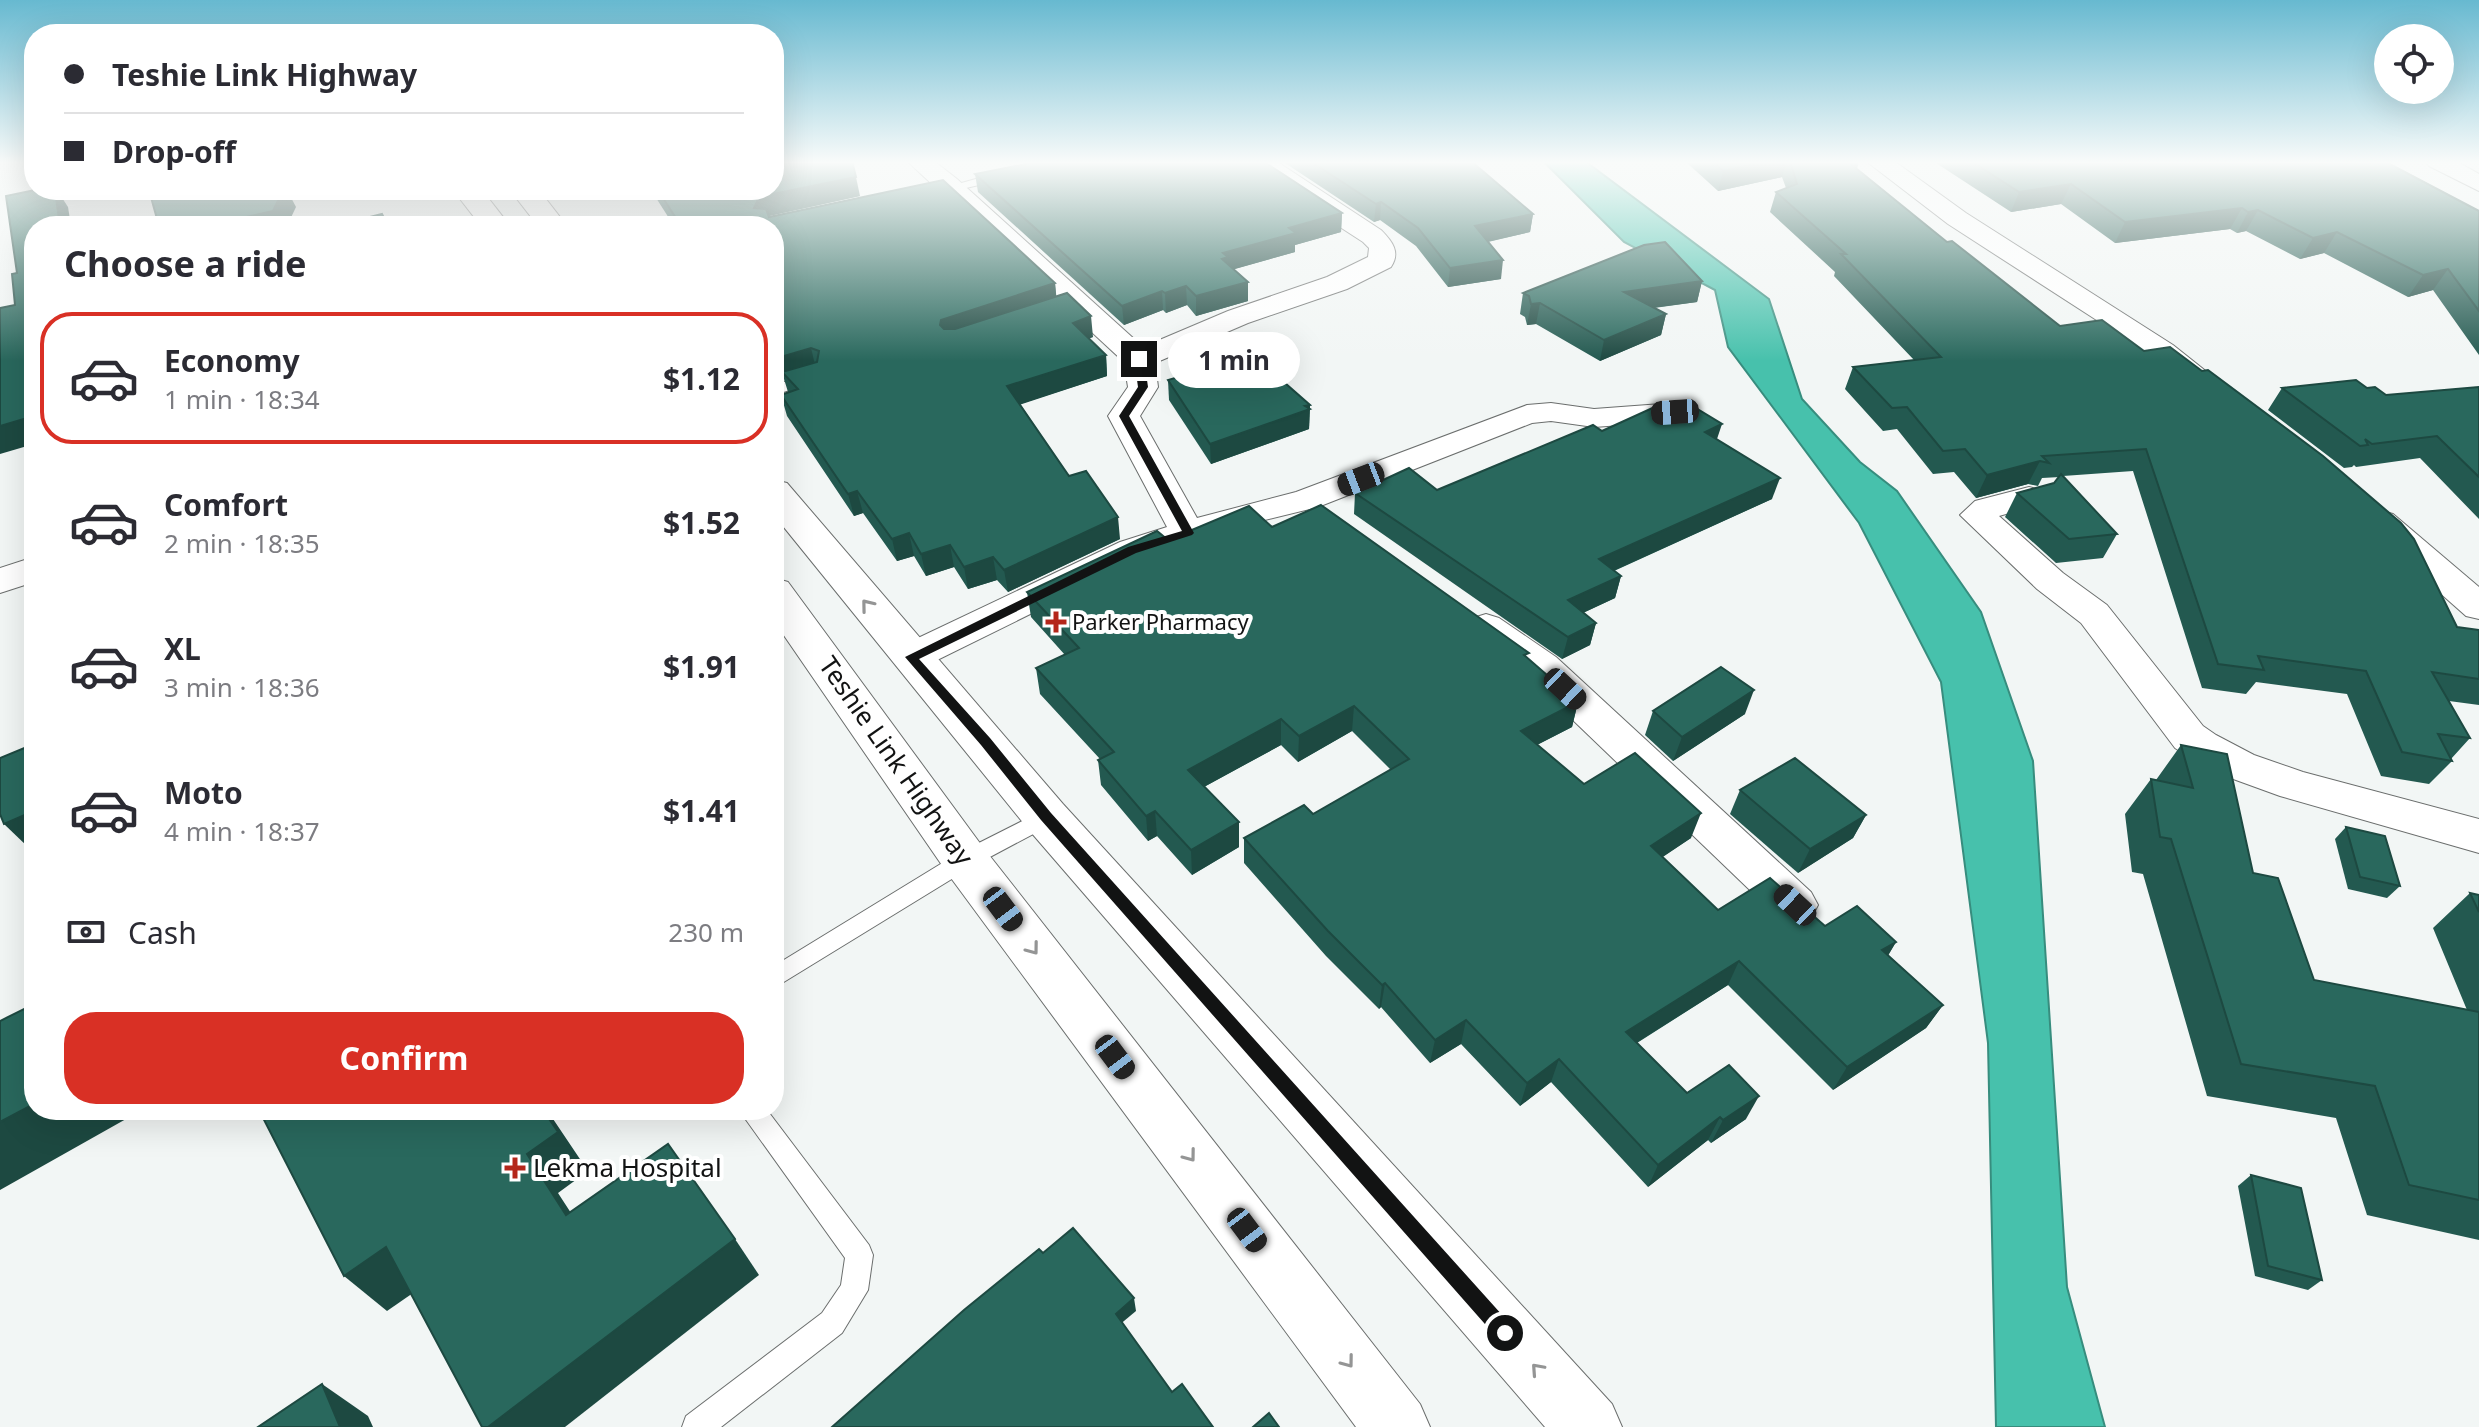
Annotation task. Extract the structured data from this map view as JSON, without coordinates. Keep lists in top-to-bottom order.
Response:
{
  "streets": {
    "main road": ["Teshie Link Highway"]
  },
  "places": {
    "health": ["Parker Pharmacy", "Lekma Hospital"]
  },
  "page": {
    "banner": ["Teshie Link Highway", "Drop-off"],
    "heading": "Choose a ride",
    "list": [
      {
        "name": "Economy",
        "note": "1 min · 18:34",
        "value": "$1.12"
      },
      {
        "name": "Comfort",
        "note": "2 min · 18:35",
        "value": "$1.52"
      },
      {
        "name": "XL",
        "note": "3 min · 18:36",
        "value": "$1.91"
      },
      {
        "name": "Moto",
        "note": "4 min · 18:37",
        "value": "$1.41"
      }
    ],
    "bubble": "1 min",
    "pay": ["Cash", "230 m"],
    "buttons": "Confirm"
  }
}
